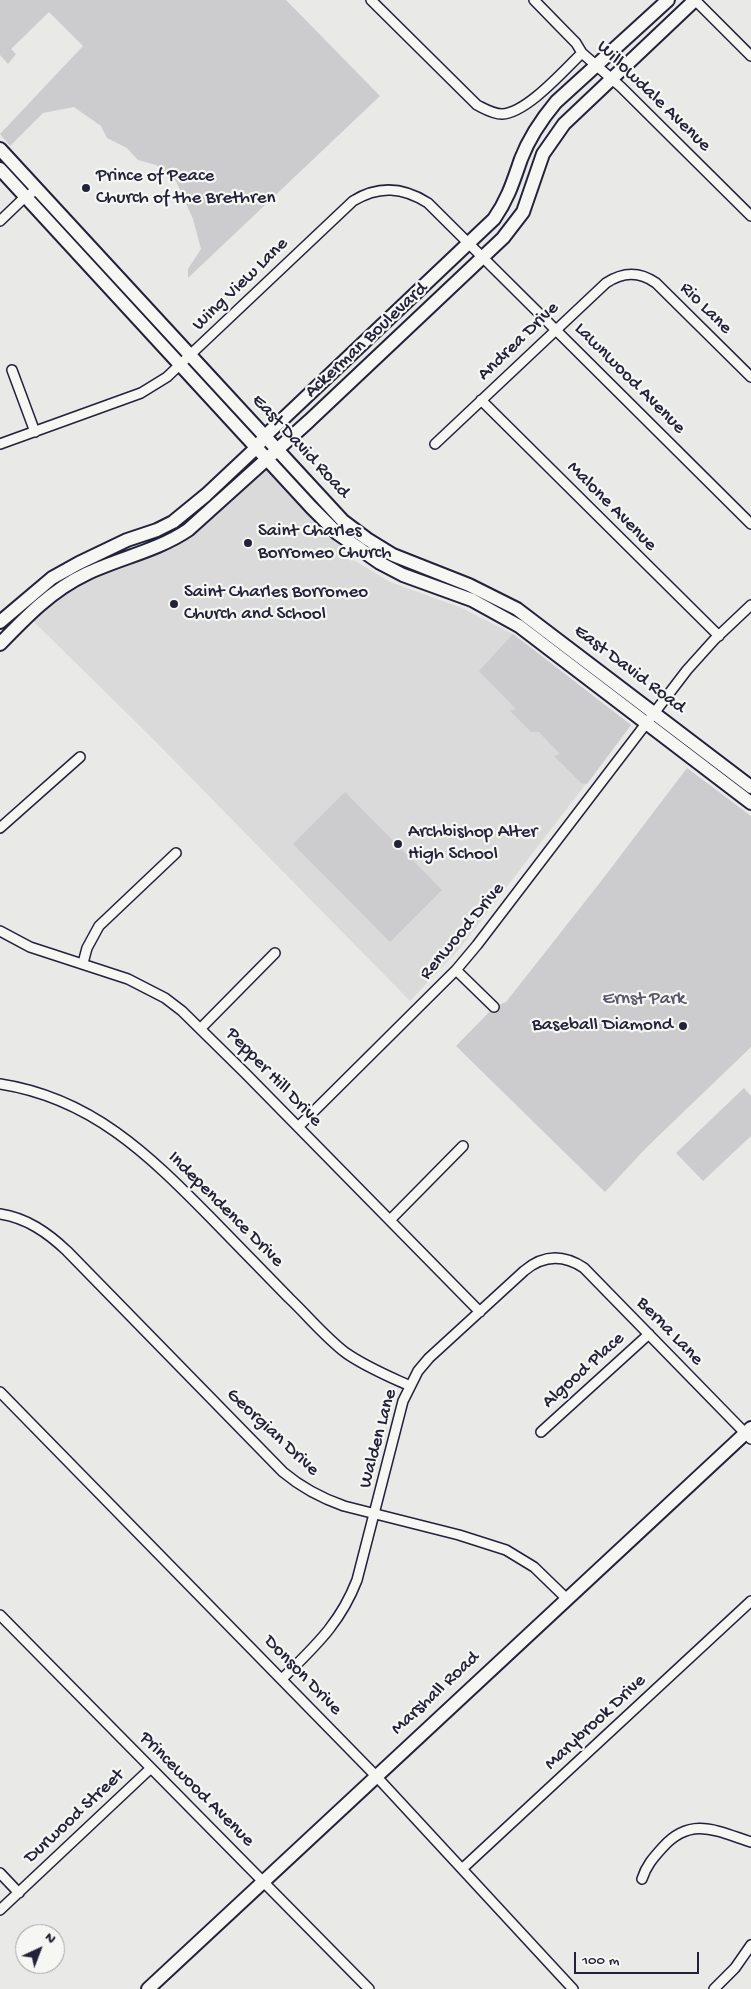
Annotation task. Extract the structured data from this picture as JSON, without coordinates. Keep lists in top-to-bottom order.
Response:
{
  "streets": {
    "street": [
      "Willowdale Avenue",
      "Wing View Lane",
      "Rio Lane",
      "Ackerman Boulevard",
      "Andrea Drive",
      "Lawnwood Avenue",
      "East David Road",
      "Malone Avenue",
      "Renwood Drive",
      "Pepper Hill Drive",
      "Independence Drive",
      "Berna Lane",
      "Algood Place",
      "Georgian Drive",
      "Walden Lane",
      "Donson Drive",
      "Marshall Road",
      "Marybrook Drive",
      "Princewood Avenue",
      "Durwood Street"
    ]
  },
  "crossings": [
    ["Willowdale Avenue", "Ackerman Boulevard"],
    ["Wing View Lane", "Ackerman Boulevard"],
    ["Wing View Lane", "Lawnwood Avenue"],
    ["Wing View Lane", "East David Road"],
    ["Rio Lane", "Andrea Drive"],
    ["Ackerman Boulevard", "Lawnwood Avenue"],
    ["Ackerman Boulevard", "East David Road"],
    ["Andrea Drive", "Lawnwood Avenue"],
    ["Andrea Drive", "Malone Avenue"],
    ["East David Road", "Renwood Drive"],
    ["Malone Avenue", "Renwood Drive"],
    ["Renwood Drive", "Pepper Hill Drive"],
    ["Pepper Hill Drive", "Walden Lane"],
    ["Independence Drive", "Walden Lane"],
    ["Berna Lane", "Algood Place"],
    ["Berna Lane", "Walden Lane"],
    ["Berna Lane", "Marshall Road"],
    ["Georgian Drive", "Walden Lane"],
    ["Georgian Drive", "Marshall Road"],
    ["Walden Lane", "Donson Drive"],
    ["Donson Drive", "Marshall Road"],
    ["Donson Drive", "Marybrook Drive"],
    ["Marshall Road", "Princewood Avenue"],
    ["Princewood Avenue", "Durwood Street"]
  ],
  "parks": ["Ernst Park"],
  "places": [
    "Prince of Peace Church of the Brethren",
    "Saint Charles Borromeo Church",
    "Saint Charles Borromeo Church and School",
    "Archbishop Alter High School",
    "Baseball Diamond"
  ],
  "scale_bar": "100 m",
  "north": "top right"
}
